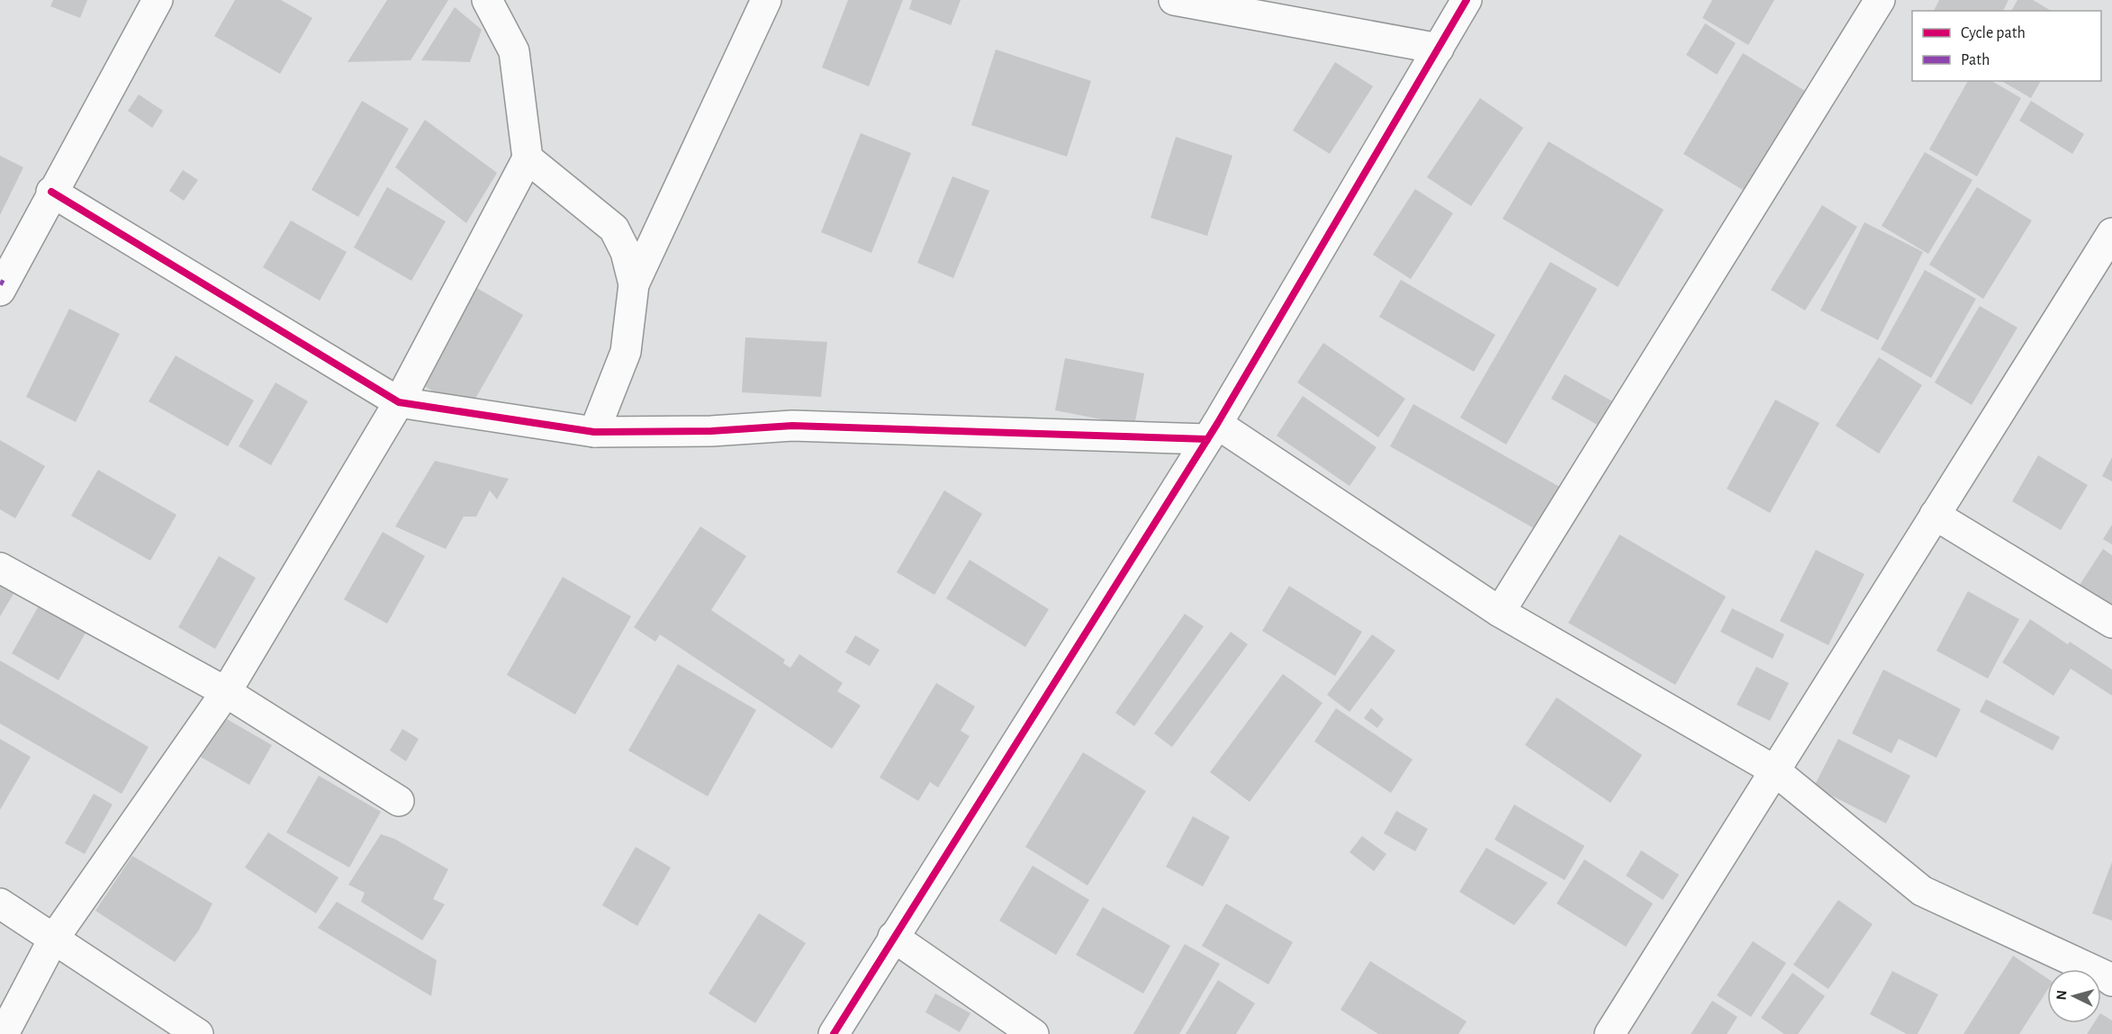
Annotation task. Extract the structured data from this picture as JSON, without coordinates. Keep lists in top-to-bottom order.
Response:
{
  "legend": ["Cycle path", "Path"],
  "north": "left"
}
